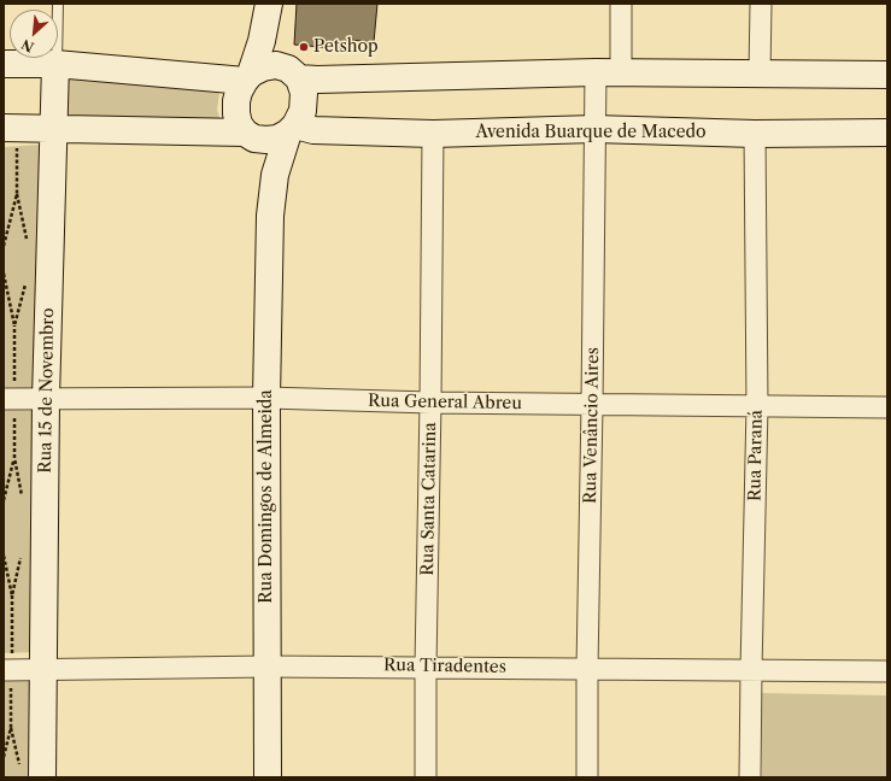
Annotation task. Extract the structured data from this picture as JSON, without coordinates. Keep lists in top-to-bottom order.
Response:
{
  "streets": {
    "street": [
      "Avenida Buarque de Macedo",
      "Rua 15 de Novembro",
      "Rua General Abreu",
      "Rua Venâncio Aires",
      "Rua Paraná",
      "Rua Domingos de Almeida",
      "Rua Santa Catarina",
      "Rua Tiradentes"
    ]
  },
  "crossings": [
    ["Avenida Buarque de Macedo", "Rua Venâncio Aires"],
    ["Avenida Buarque de Macedo", "Rua Paraná"],
    ["Avenida Buarque de Macedo", "Rua Domingos de Almeida"],
    ["Avenida Buarque de Macedo", "Rua Santa Catarina"],
    ["Rua 15 de Novembro", "Rua General Abreu"],
    ["Rua 15 de Novembro", "Rua Tiradentes"],
    ["Rua General Abreu", "Rua Venâncio Aires"],
    ["Rua General Abreu", "Rua Paraná"],
    ["Rua General Abreu", "Rua Domingos de Almeida"],
    ["Rua General Abreu", "Rua Santa Catarina"],
    ["Rua Venâncio Aires", "Rua Tiradentes"],
    ["Rua Paraná", "Rua Tiradentes"],
    ["Rua Domingos de Almeida", "Rua Tiradentes"],
    ["Rua Santa Catarina", "Rua Tiradentes"]
  ],
  "places": ["Petshop"],
  "north": "bottom left"
}
